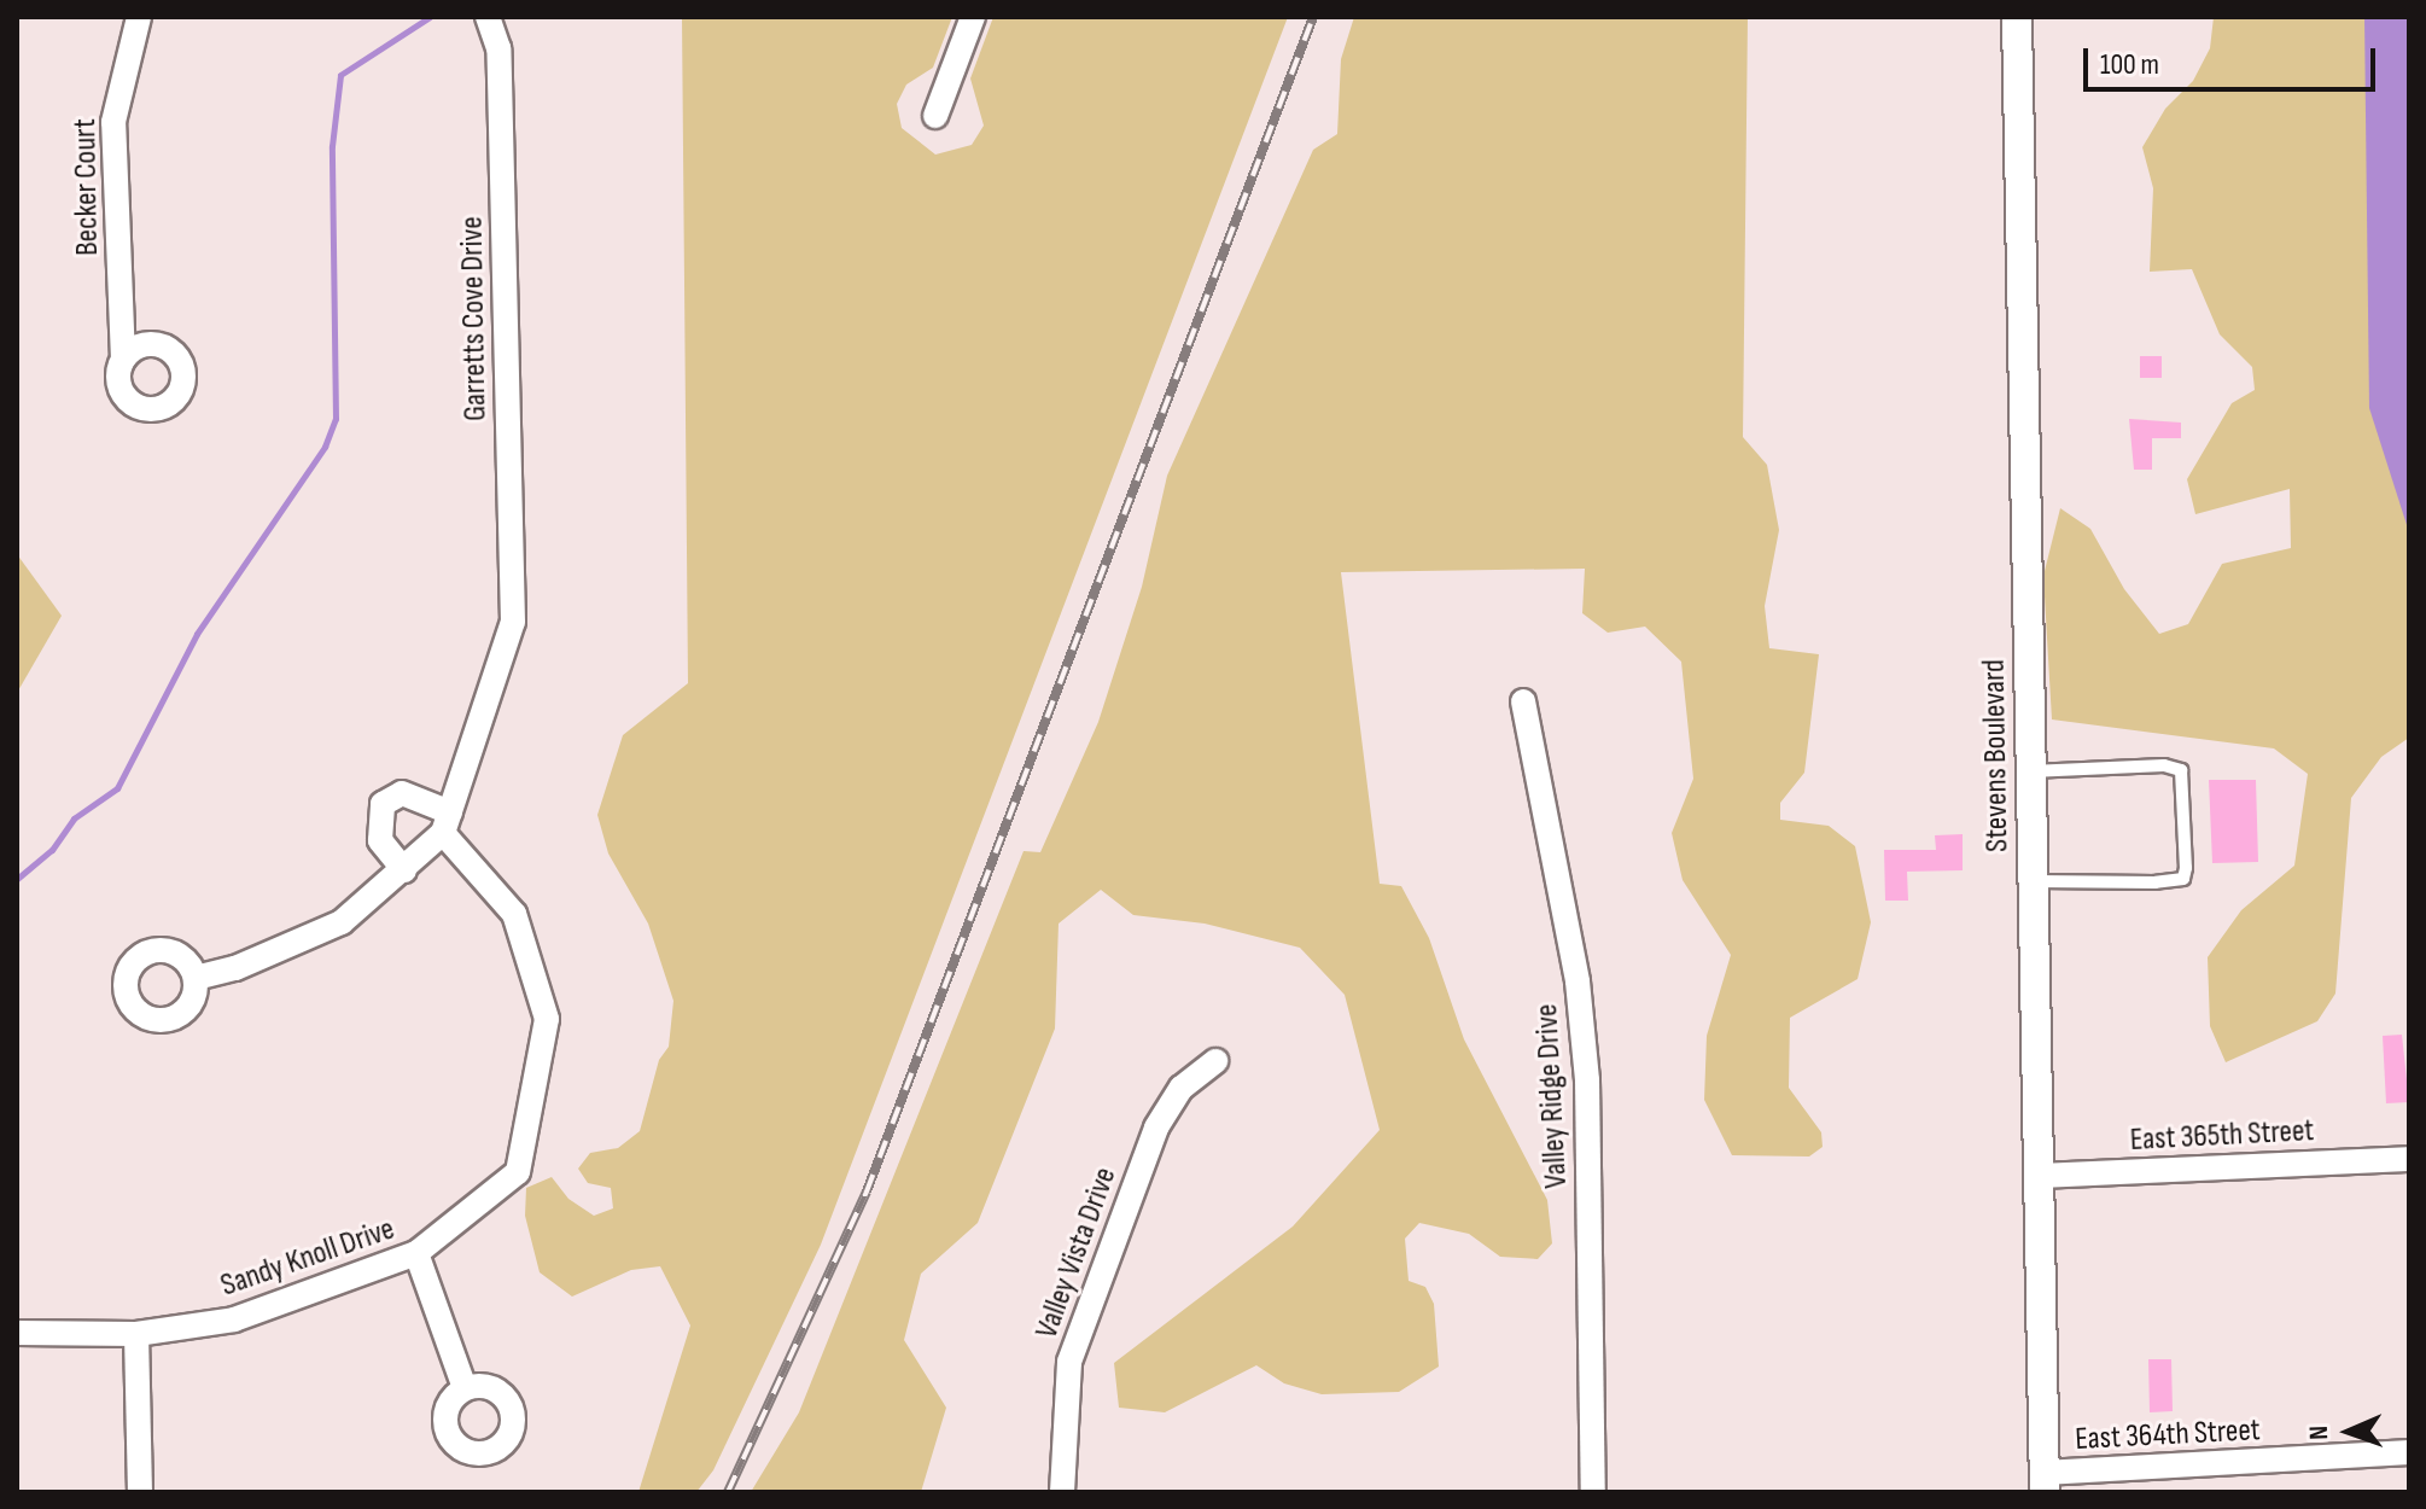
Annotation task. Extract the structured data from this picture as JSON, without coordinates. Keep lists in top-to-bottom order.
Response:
{
  "streets": {
    "street": [
      "Becker Court",
      "Garretts Cove Drive",
      "Stevens Boulevard",
      "Valley Ridge Drive",
      "East 365th Street",
      "Valley Vista Drive",
      "Sandy Knoll Drive",
      "East 364th Street"
    ]
  },
  "crossings": [
    ["Garretts Cove Drive", "Sandy Knoll Drive"],
    ["Stevens Boulevard", "East 365th Street"],
    ["Stevens Boulevard", "East 364th Street"]
  ],
  "scale_bar": "100 m",
  "north": "left"
}
